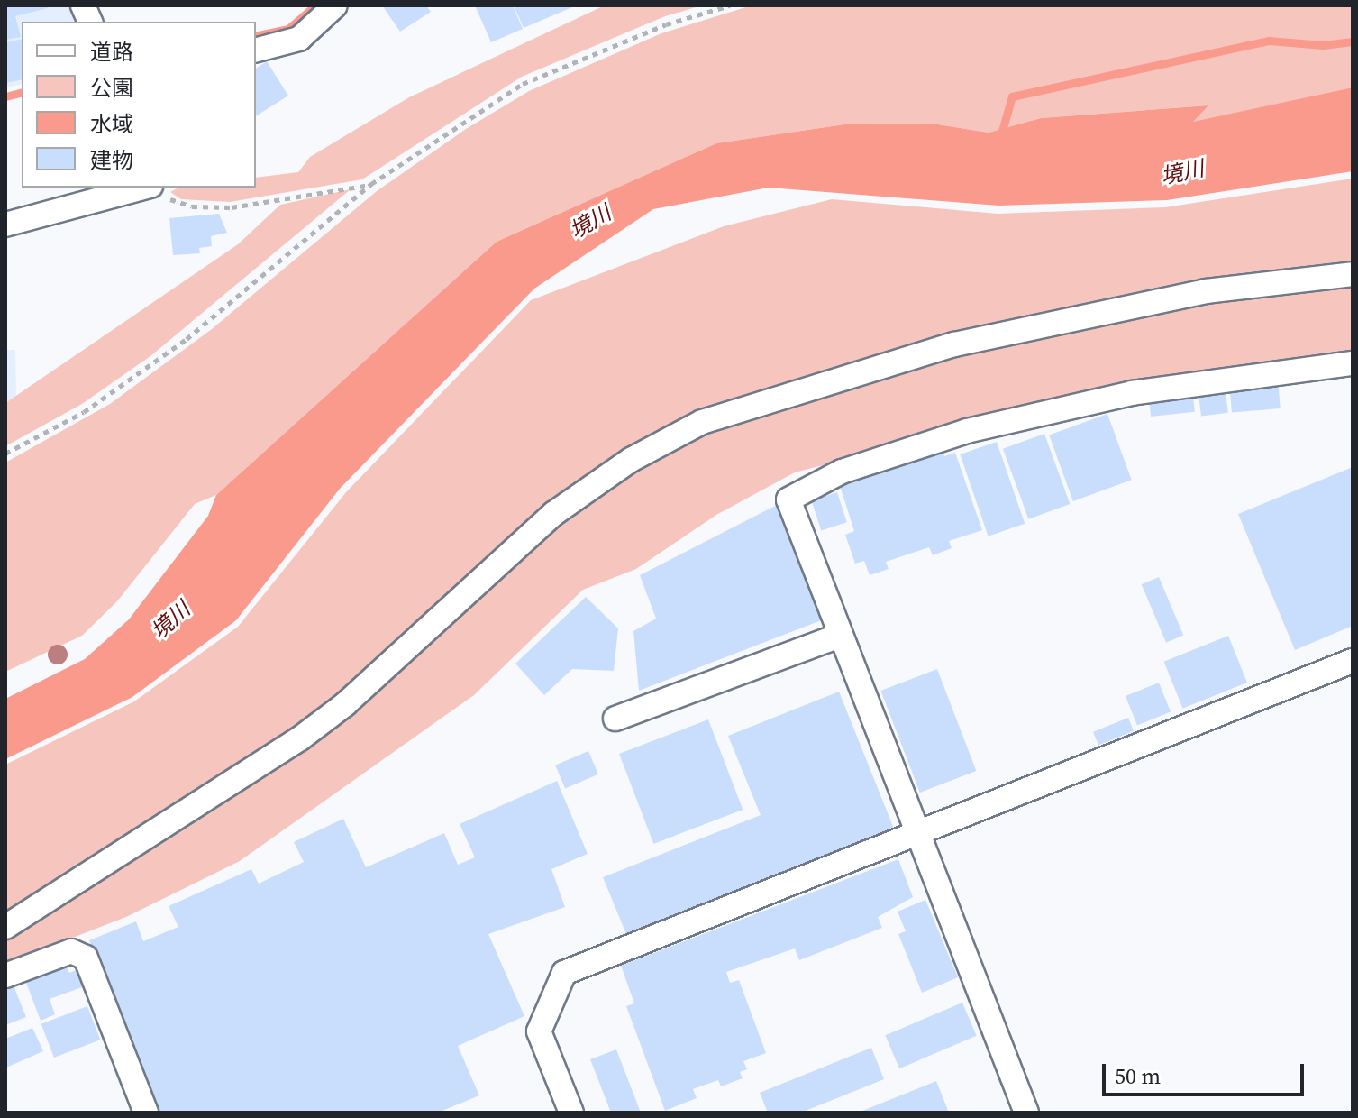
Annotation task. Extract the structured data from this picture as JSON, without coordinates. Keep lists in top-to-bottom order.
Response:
{
  "water": ["境川"],
  "legend": [
    "道路",
    "公園",
    "水域",
    "建物"
  ],
  "scale_bar": "50 m"
}
